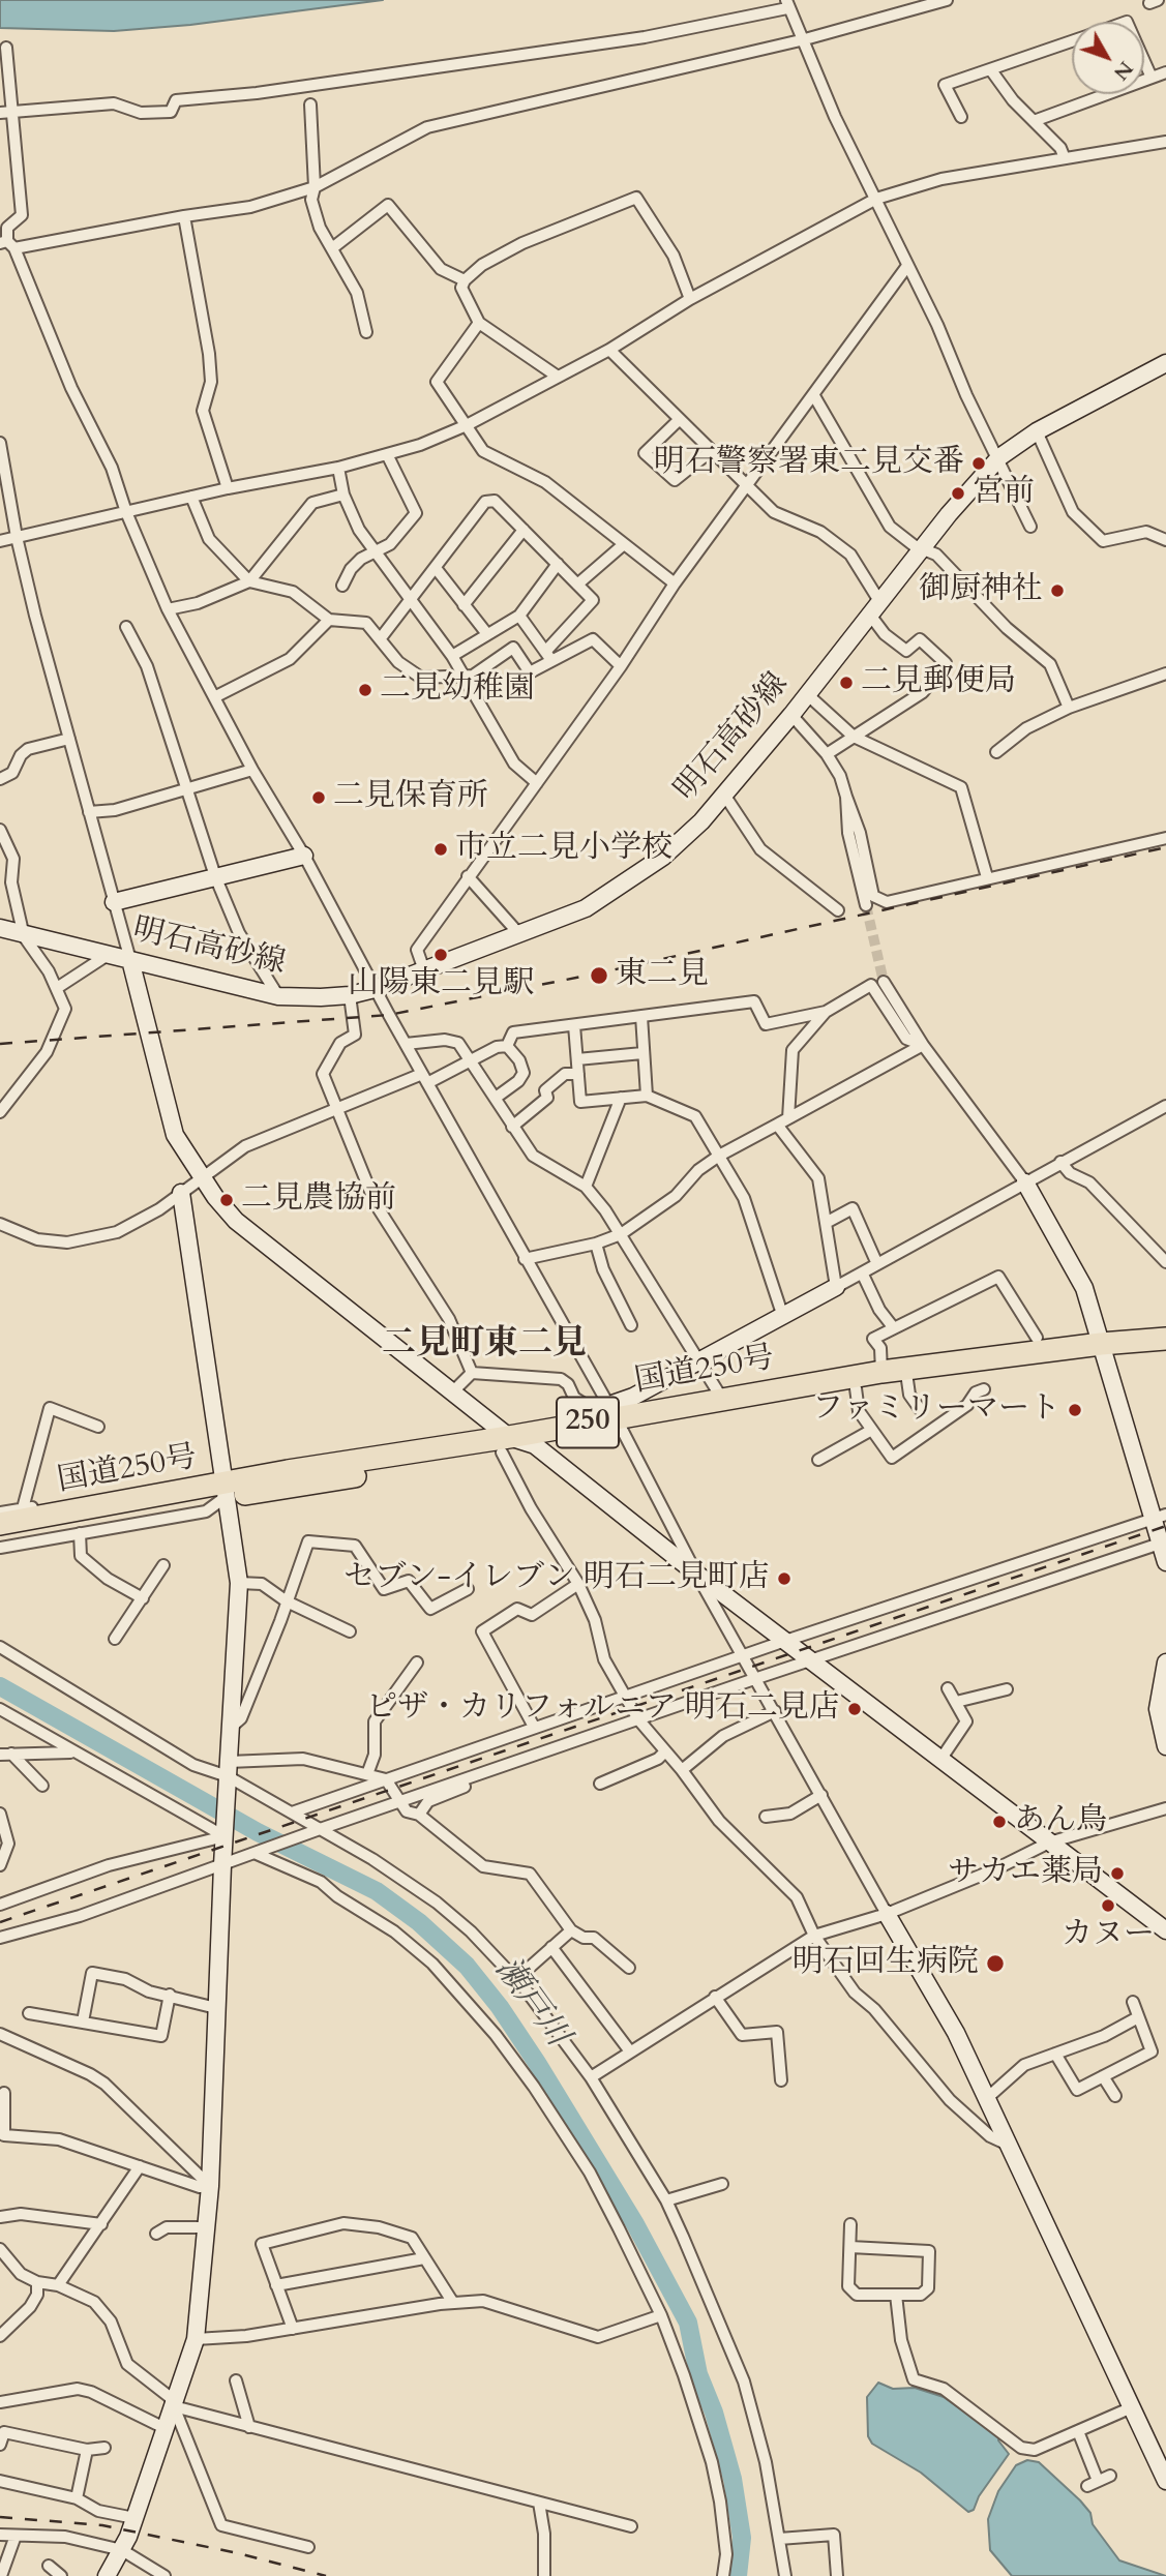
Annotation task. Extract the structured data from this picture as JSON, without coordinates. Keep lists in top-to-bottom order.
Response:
{
  "streets": {
    "highway": ["国道250号", "250"],
    "street": ["明石高砂線"]
  },
  "districts": ["二見町東二見"],
  "water": ["瀬戸川"],
  "places": [
    "明石警察署東二見交番",
    "宮前",
    "御厨神社",
    "二見郵便局",
    "二見幼稚園",
    "二見保育所",
    "市立二見小学校",
    "山陽東二見駅",
    "東二見",
    "二見農協前",
    "ファミリーマート",
    "セブン-イレブン 明石二見町店",
    "ピザ・カリフォルニア 明石二見店",
    "あん鳥",
    "サカエ薬局",
    "カヌー",
    "明石回生病院"
  ],
  "north": "bottom right"
}
